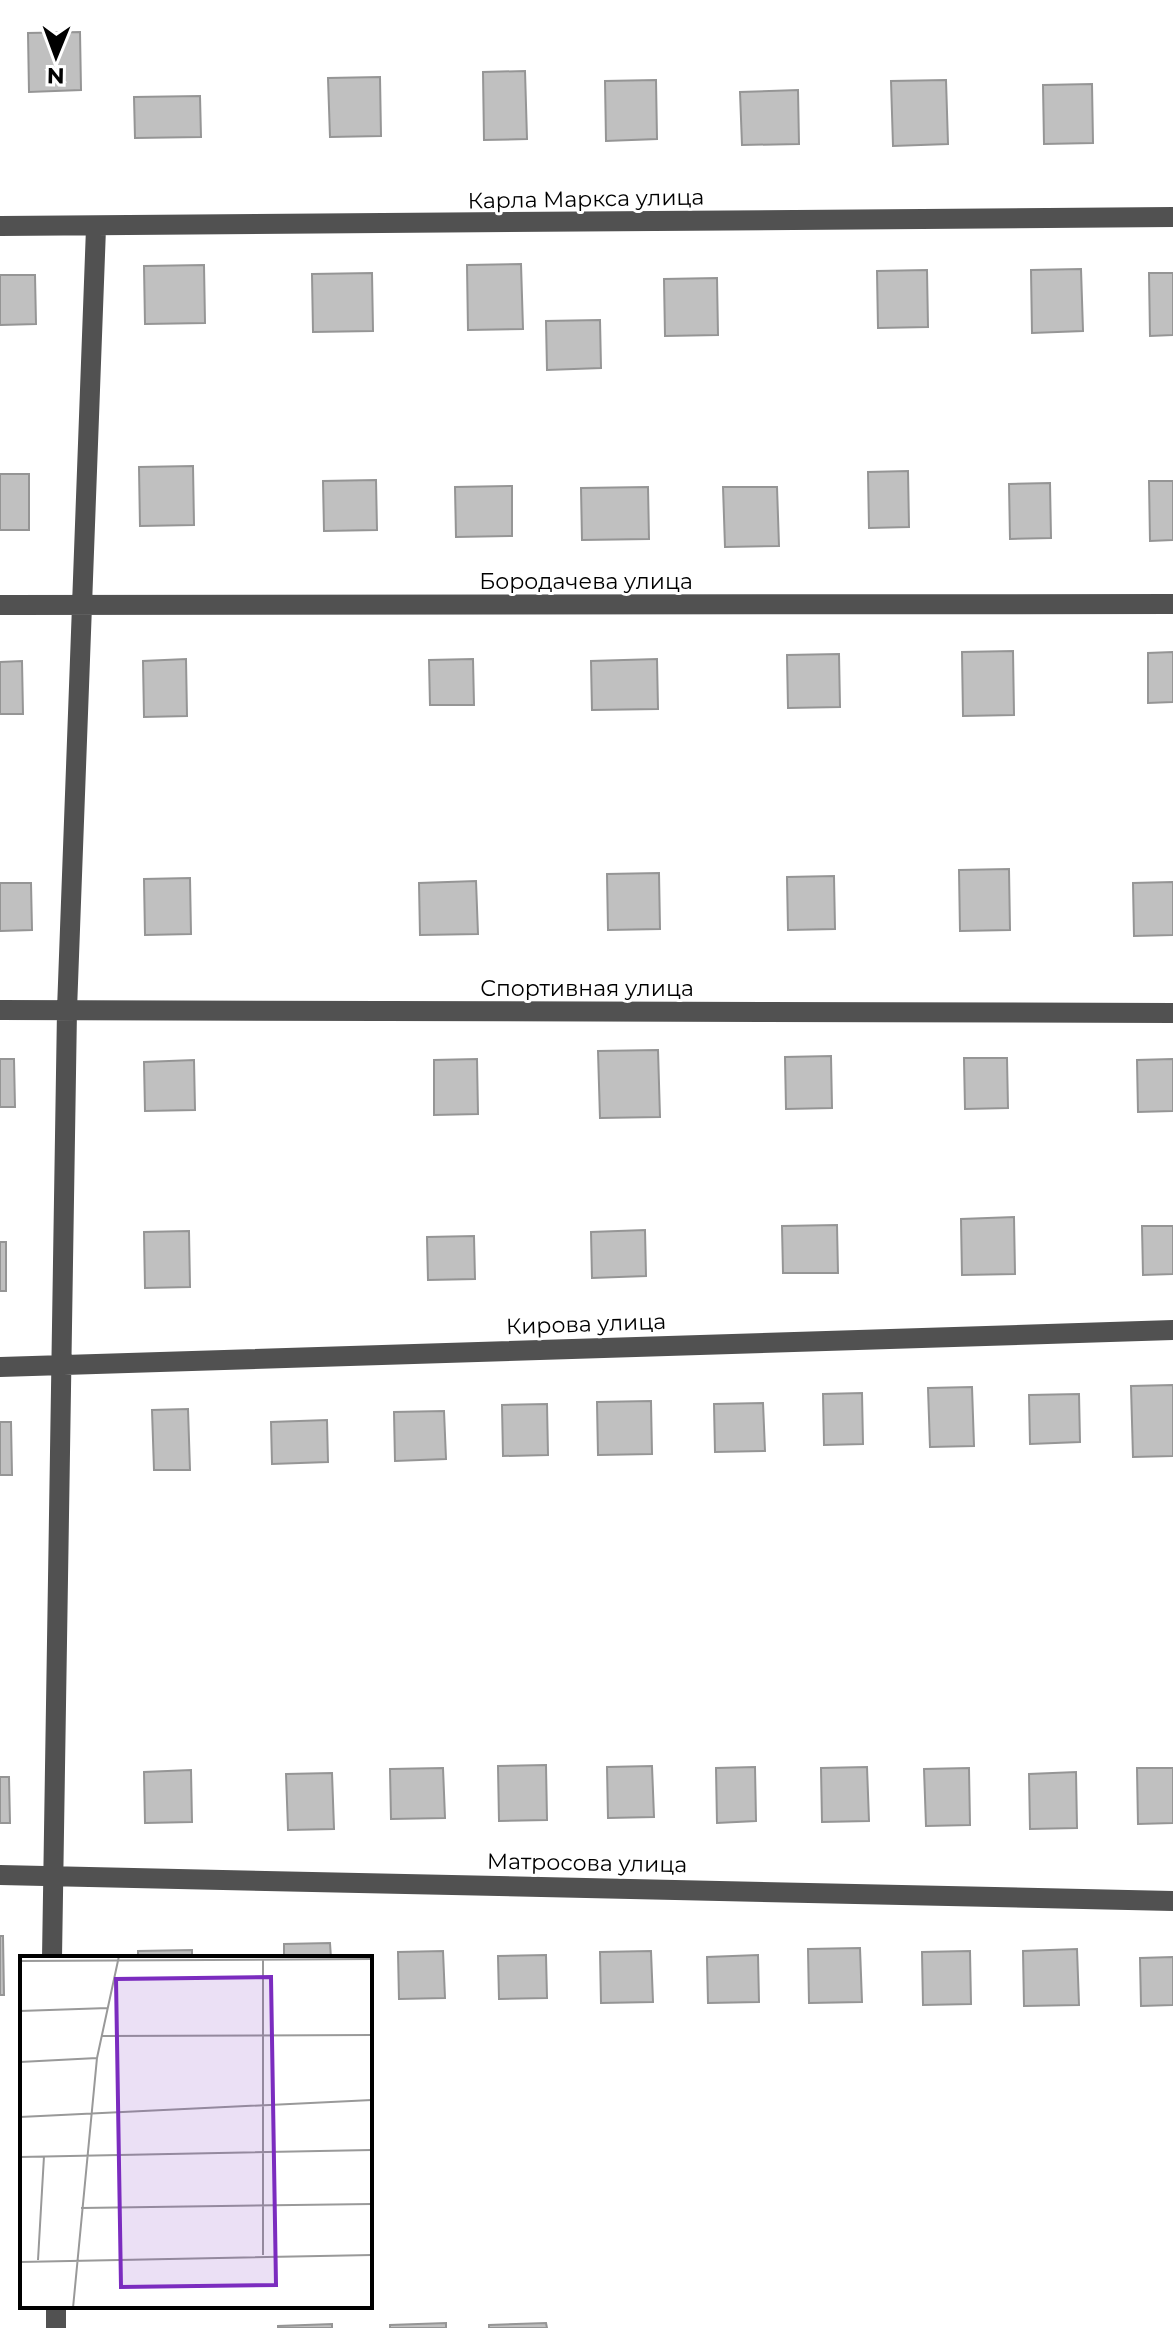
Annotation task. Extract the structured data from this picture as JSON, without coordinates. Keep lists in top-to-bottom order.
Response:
{
  "streets": {
    "street": [
      "Карла Маркса улица",
      "Бородачева улица",
      "Спортивная улица",
      "Кирова улица",
      "Матросова улица"
    ]
  },
  "north": "bottom"
}
